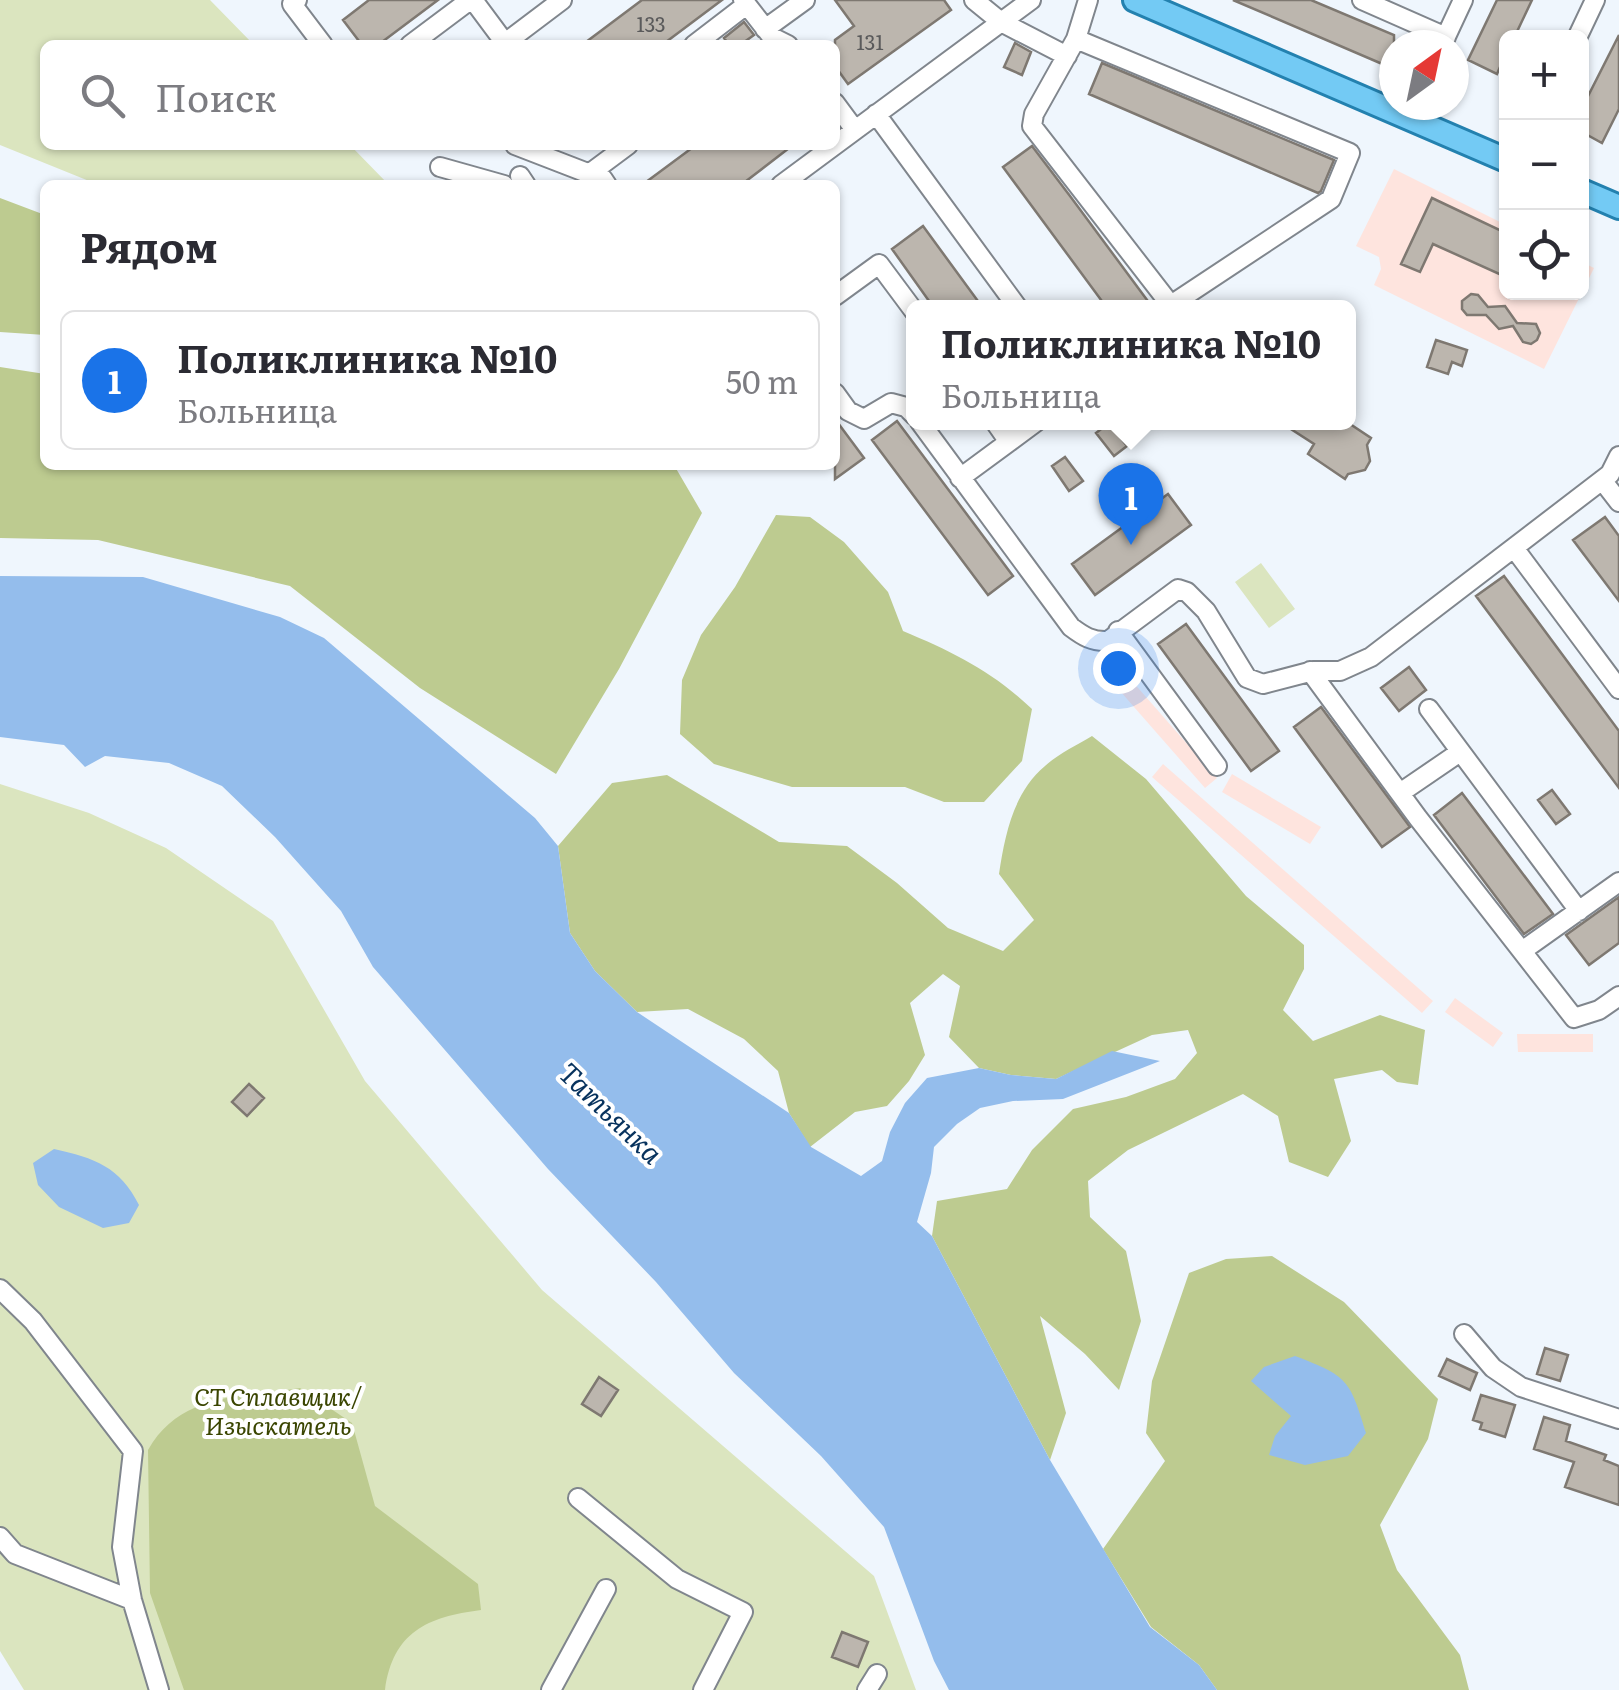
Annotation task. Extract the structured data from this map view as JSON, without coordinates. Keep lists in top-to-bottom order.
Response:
{
  "water": ["Татьянка"],
  "parks": ["СТ Сплавщик/ Изыскатель"],
  "house_numbers": ["133", "131"],
  "north": "top right",
  "page": {
    "map_buttons": ["+", "−"],
    "search": "Поиск",
    "heading": "Рядом",
    "popup": ["Поликлиника №10", "Больница"],
    "list": [
      {
        "mark": "1",
        "name": "Поликлиника №10",
        "note": "Больница",
        "value": "50 m"
      }
    ],
    "pins": "1"
  }
}
